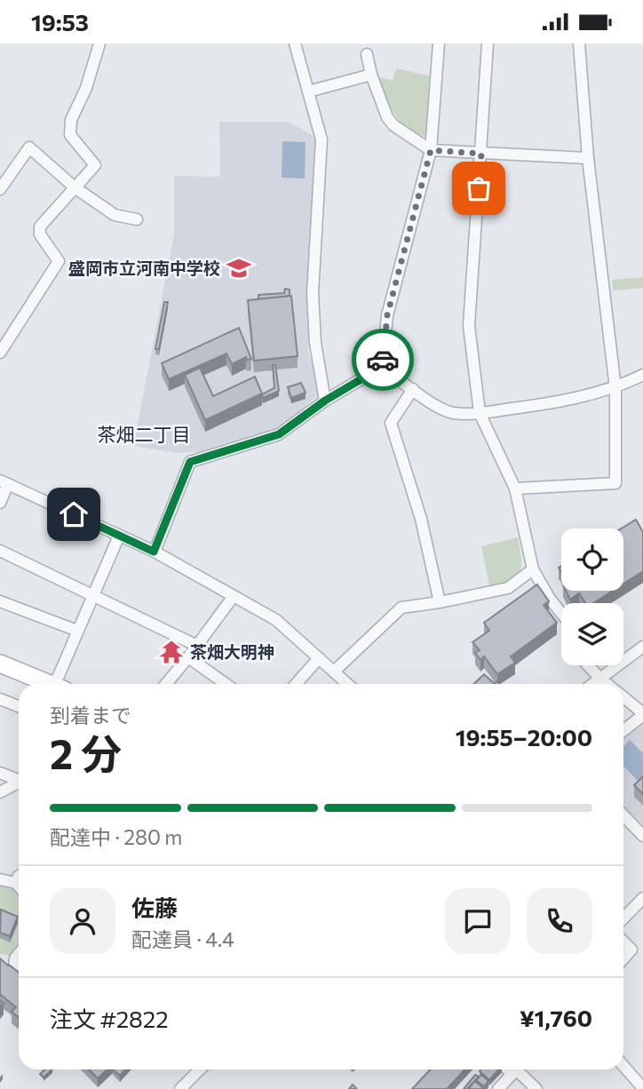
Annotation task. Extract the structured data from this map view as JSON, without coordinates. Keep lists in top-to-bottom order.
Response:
{
  "districts": ["茶畑二丁目"],
  "places": {
    "school or university": ["盛岡市立河南中学校"],
    "temple": ["茶畑大明神"]
  },
  "page": {
    "status": "19:53",
    "heading": ["2 分", "到着まで", "19:55–20:00"],
    "panel": [
      "佐藤",
      "配達員 · 4.4",
      "注文 #2822",
      "¥1,760"
    ],
    "bar": "配達中 · 280 m"
  }
}
